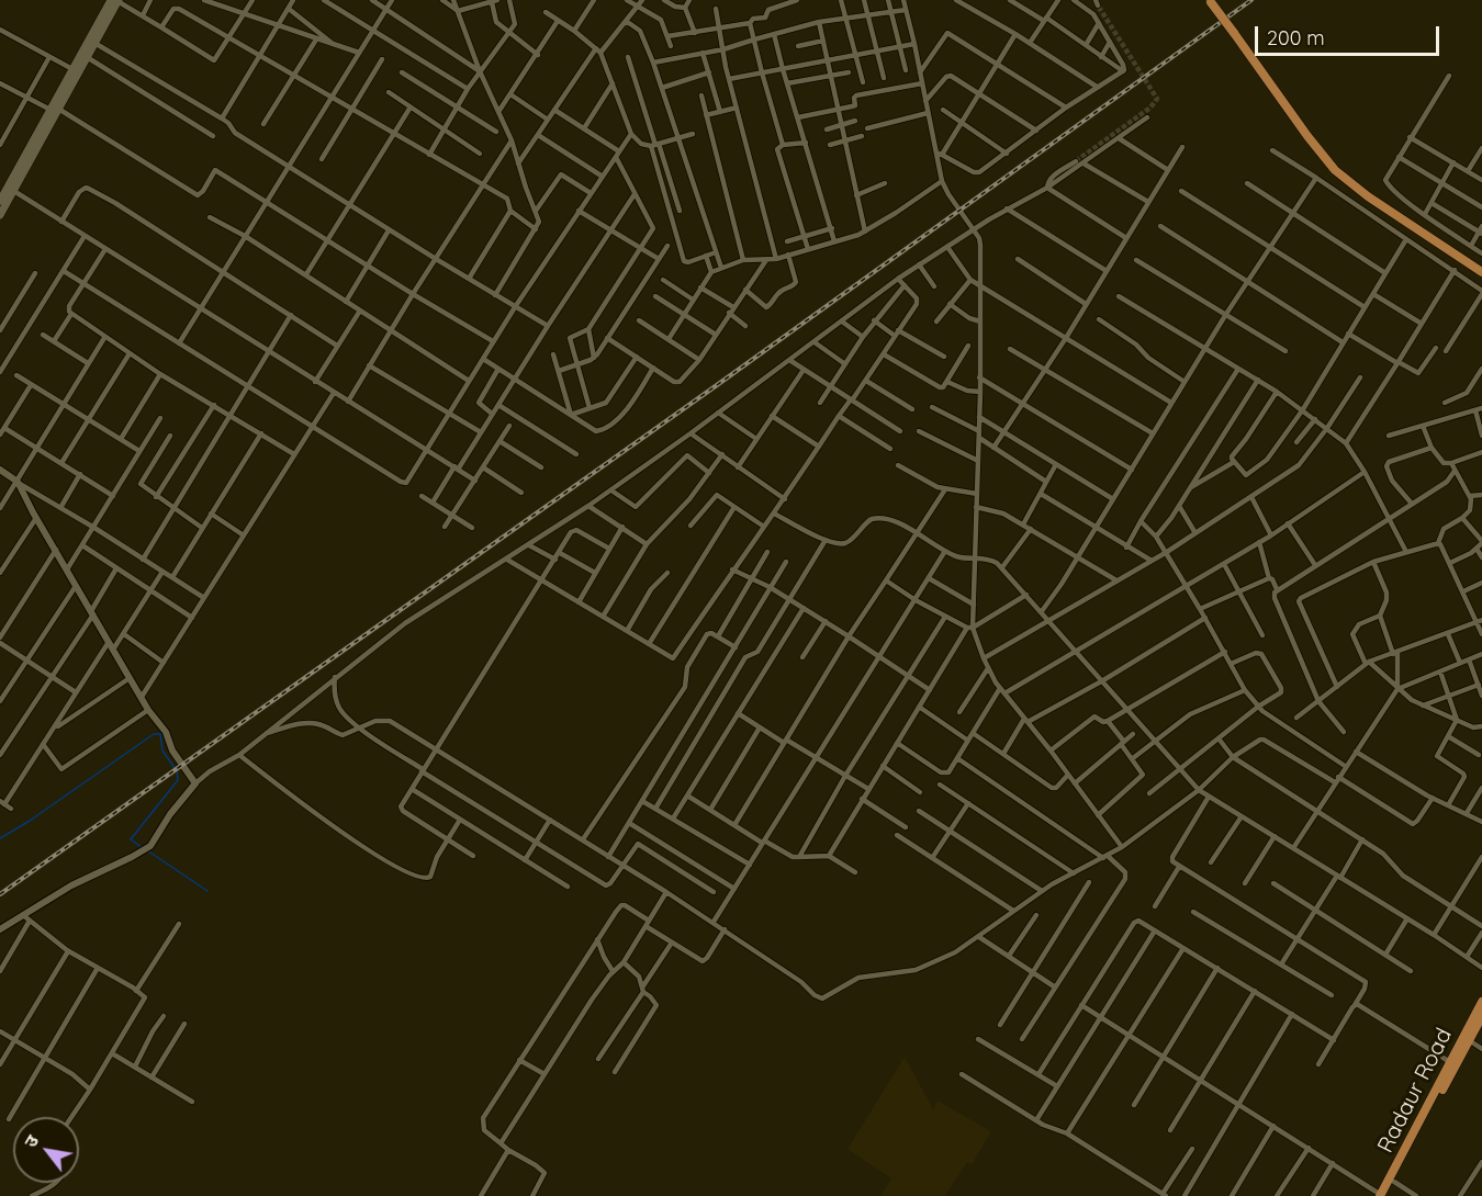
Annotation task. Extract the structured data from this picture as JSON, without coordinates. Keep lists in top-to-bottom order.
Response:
{
  "streets": {
    "main road": ["Radaur Road"]
  },
  "scale_bar": "200 m",
  "north": "top left"
}
